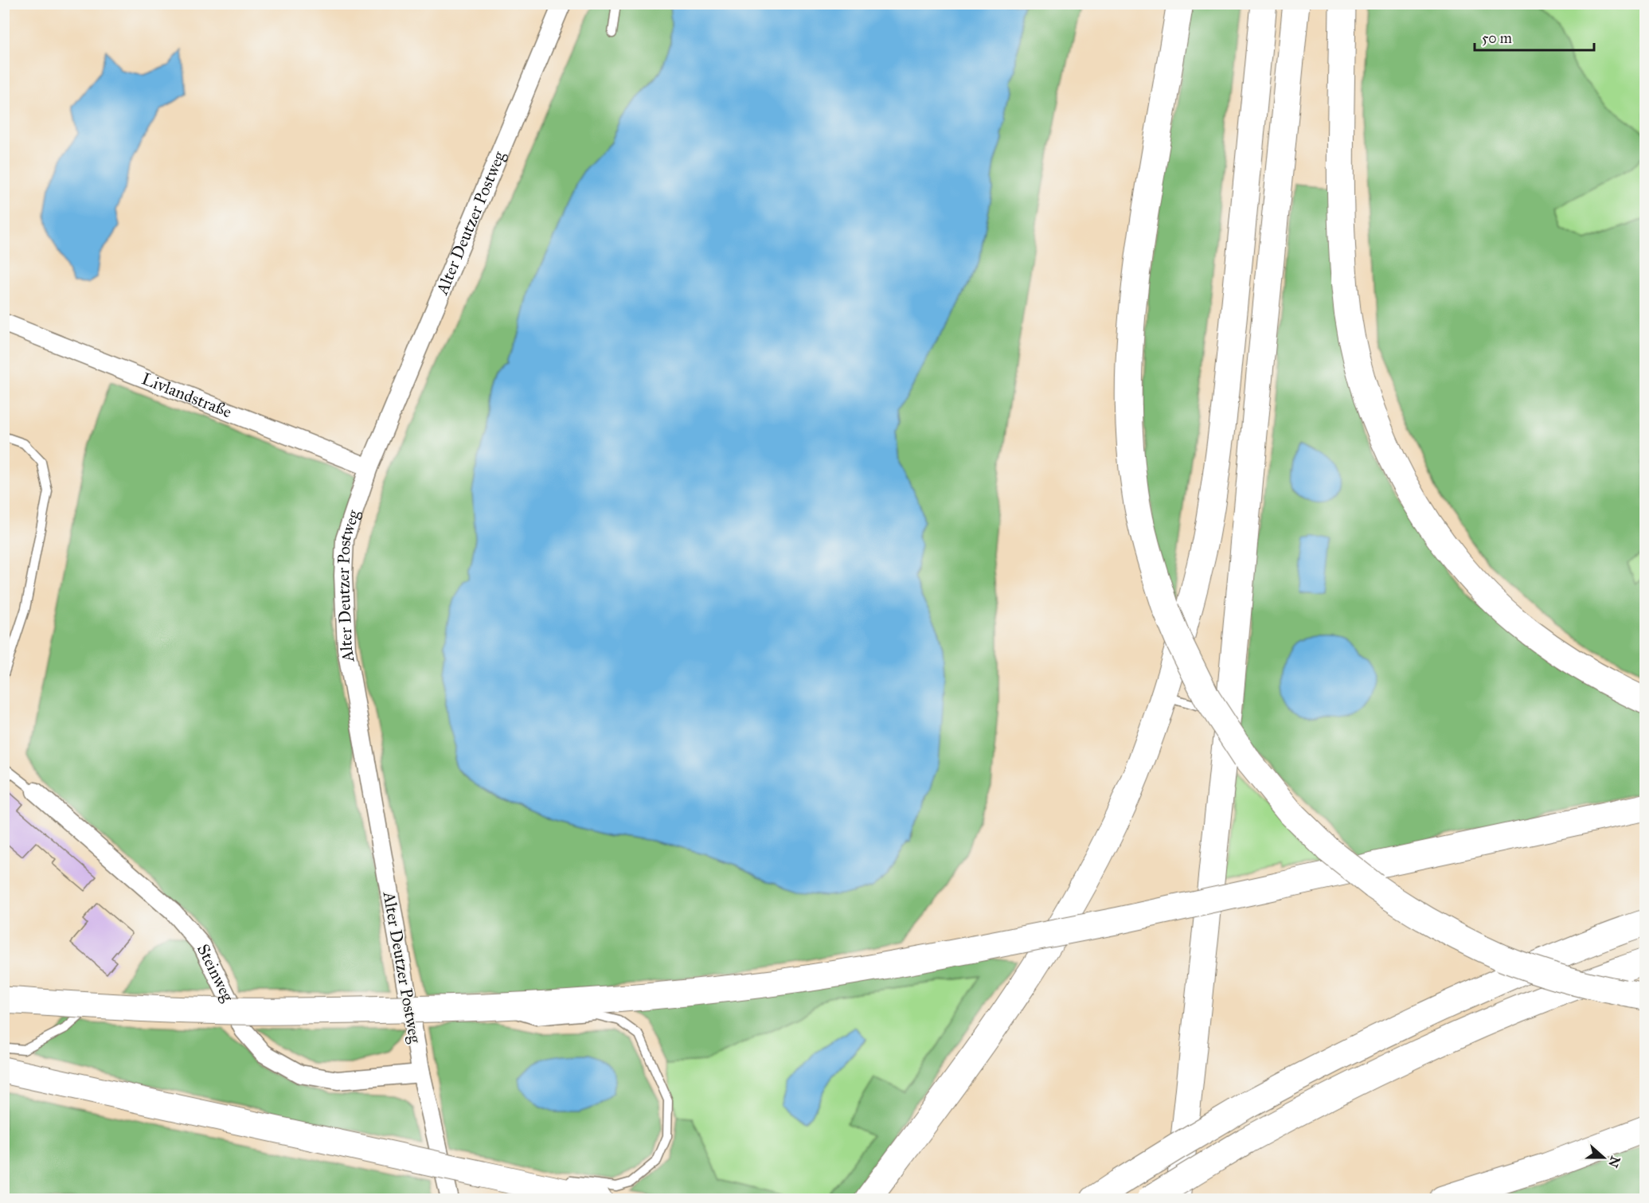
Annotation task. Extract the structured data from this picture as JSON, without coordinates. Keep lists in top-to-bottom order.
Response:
{
  "streets": {
    "street": ["Alter Deutzer Postweg", "Livlandstraße", "Steinweg"]
  },
  "crossings": [
    ["Alter Deutzer Postweg", "Livlandstraße"],
    ["Alter Deutzer Postweg", "Steinweg"]
  ],
  "scale_bar": "50 m",
  "north": "right"
}
